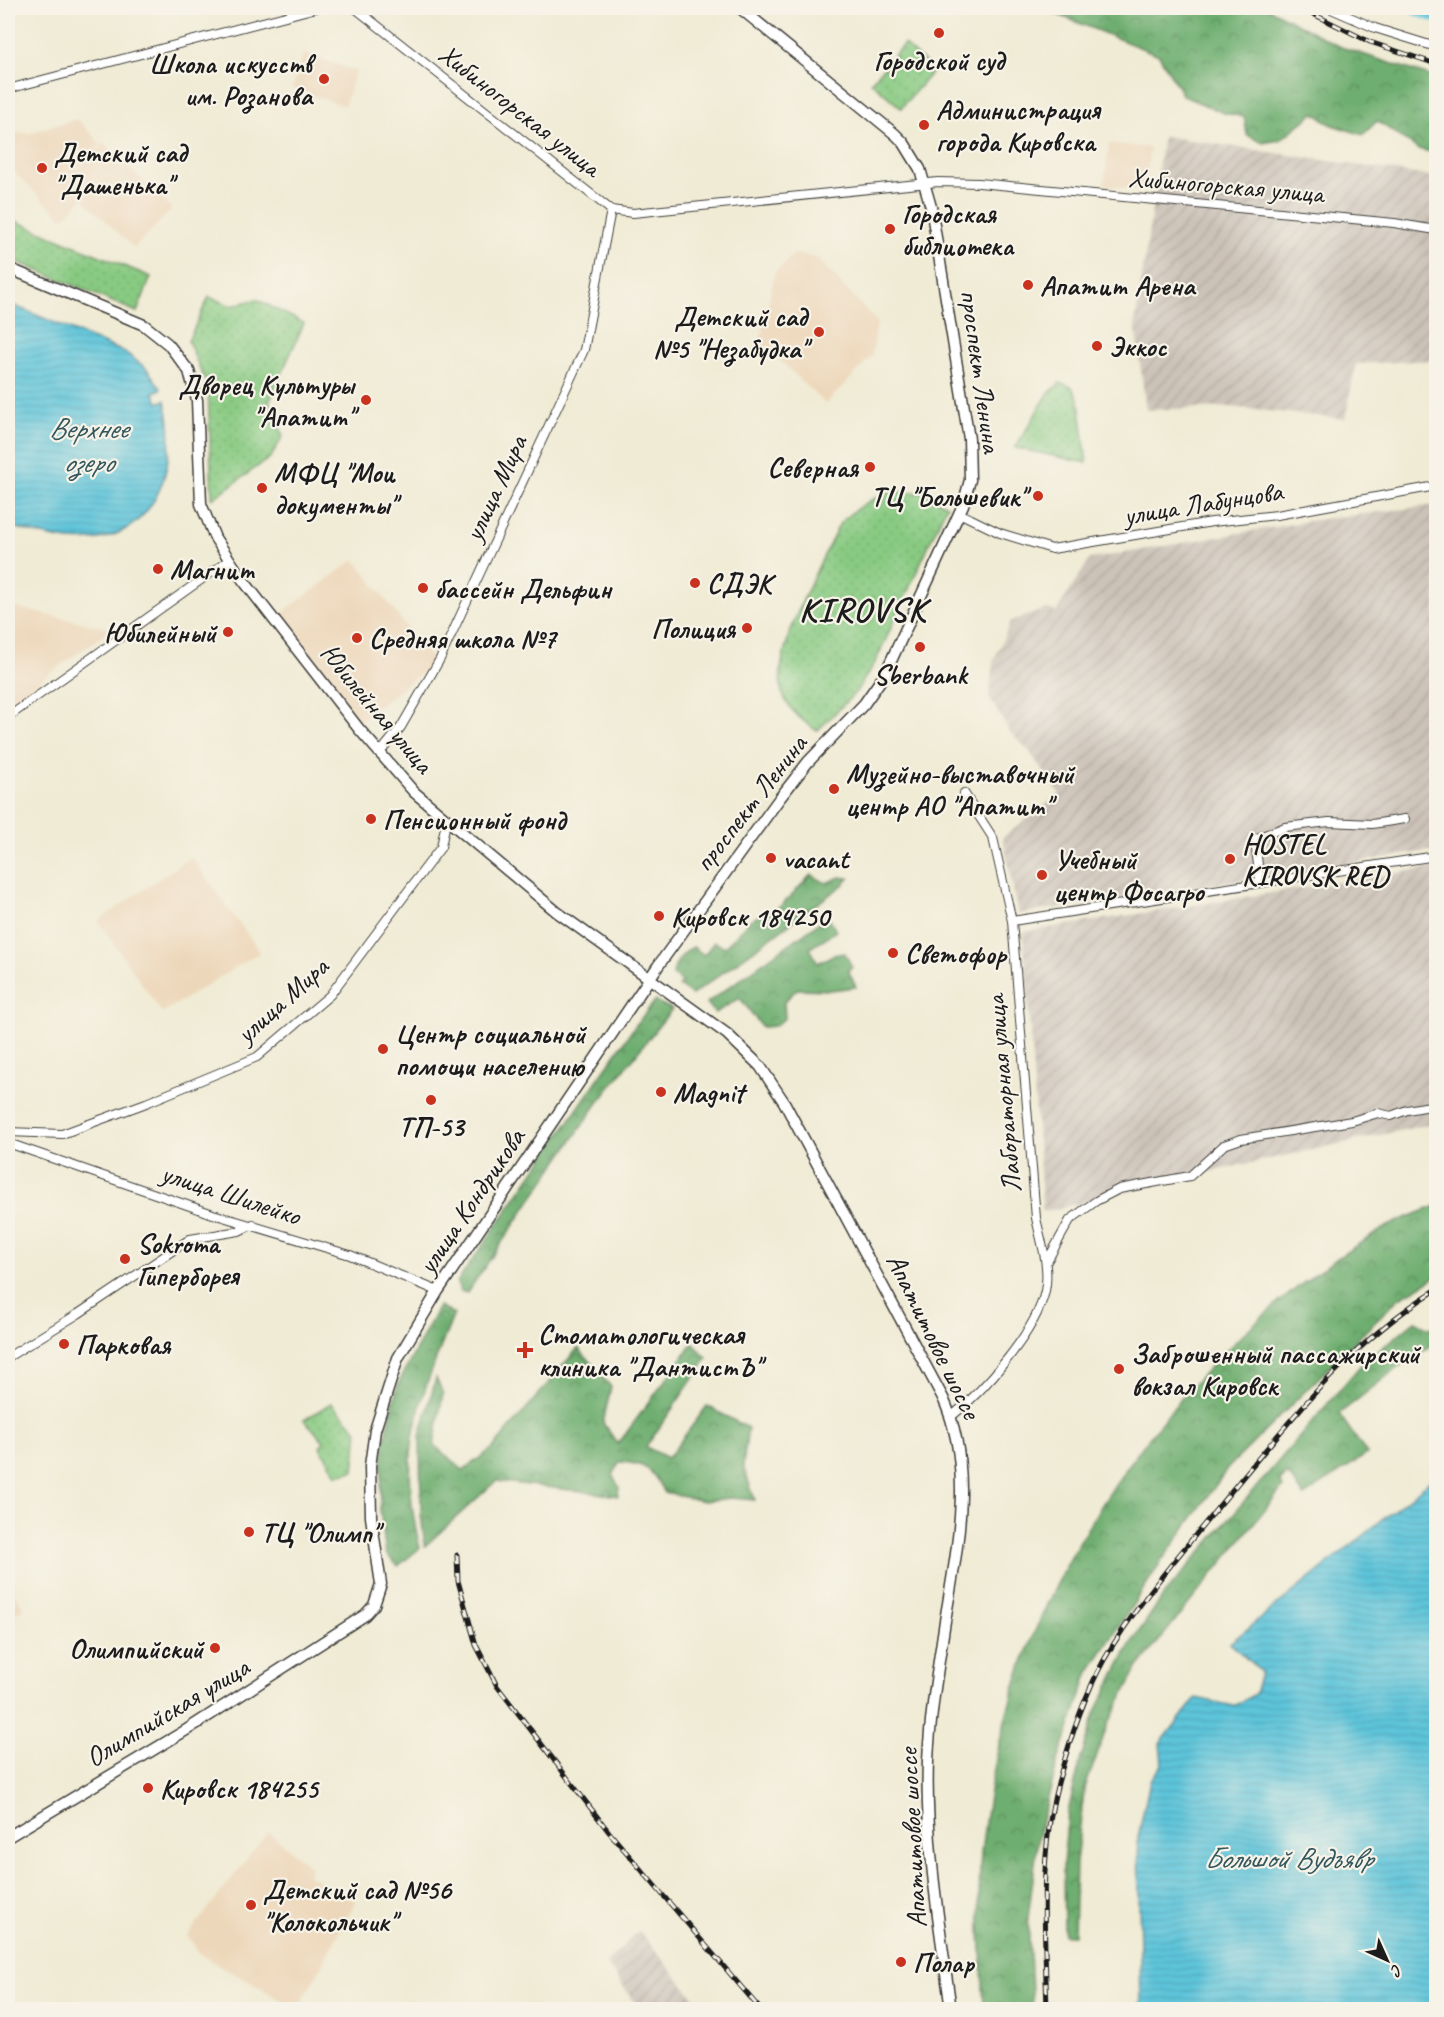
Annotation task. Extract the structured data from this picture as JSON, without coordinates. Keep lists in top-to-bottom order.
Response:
{
  "streets": {
    "street": [
      "Хибиногорская улица",
      "проспект Ленина",
      "улица Мира",
      "улица Лабунцова",
      "Юбилейная улица",
      "Лабораторная улица",
      "улица Шилейко",
      "улица Кондрикова",
      "Апатитовое шоссе",
      "Олимпийская улица"
    ]
  },
  "crossings": [
    ["Хибиногорская улица", "проспект Ленина"],
    ["Хибиногорская улица", "улица Мира"],
    ["проспект Ленина", "улица Лабунцова"],
    ["проспект Ленина", "Юбилейная улица"],
    ["проспект Ленина", "улица Кондрикова"],
    ["проспект Ленина", "Апатитовое шоссе"],
    ["улица Мира", "Юбилейная улица"],
    ["Юбилейная улица", "улица Кондрикова"],
    ["Юбилейная улица", "Апатитовое шоссе"],
    ["Лабораторная улица", "Апатитовое шоссе"],
    ["улица Шилейко", "улица Кондрикова"],
    ["улица Кондрикова", "Апатитовое шоссе"],
    ["улица Кондрикова", "Олимпийская улица"]
  ],
  "districts": ["KIROVSK"],
  "water": ["Верхнее озеро", "Большой Вудъявр"],
  "places": {
    "other": [
      "Городской суд",
      "Школа искусств им. Розанова",
      "Администрация города Кировска",
      "Детский сад \"Дашенька\"",
      "Городская библиотека",
      "Апатит Арена",
      "Детский сад №5 \"Незабудка\"",
      "Эккос",
      "Дворец Культуры \"Апатит\"",
      "Северная",
      "МФЦ \"Мои документы\"",
      "ТЦ \"Большевик\"",
      "Магнит",
      "СДЭК",
      "бассейн Дельфин",
      "Полиция",
      "Юбилейный",
      "Средняя школа №7",
      "Sberbank",
      "Музейно-выставочный центр АО \"Апатит\"",
      "Пенсионный фонд",
      "vacant",
      "HOSTEL KIROVSK RED",
      "Учебный центр Фосагро",
      "Кировск 184250",
      "Светофор",
      "Центр социальной помощи населению",
      "Magnit",
      "ТП-53",
      "Sokroma Гиперборея",
      "Парковая",
      "Заброшенный пассажирский вокзал Кировск",
      "ТЦ \"Олимп\"",
      "Олимпийский",
      "Кировск 184255",
      "Детский сад №56 \"Колокольчик\"",
      "Полар"
    ],
    "health": ["Стоматологическая клиника \"ДантистЪ\""]
  },
  "north": "bottom right"
}
